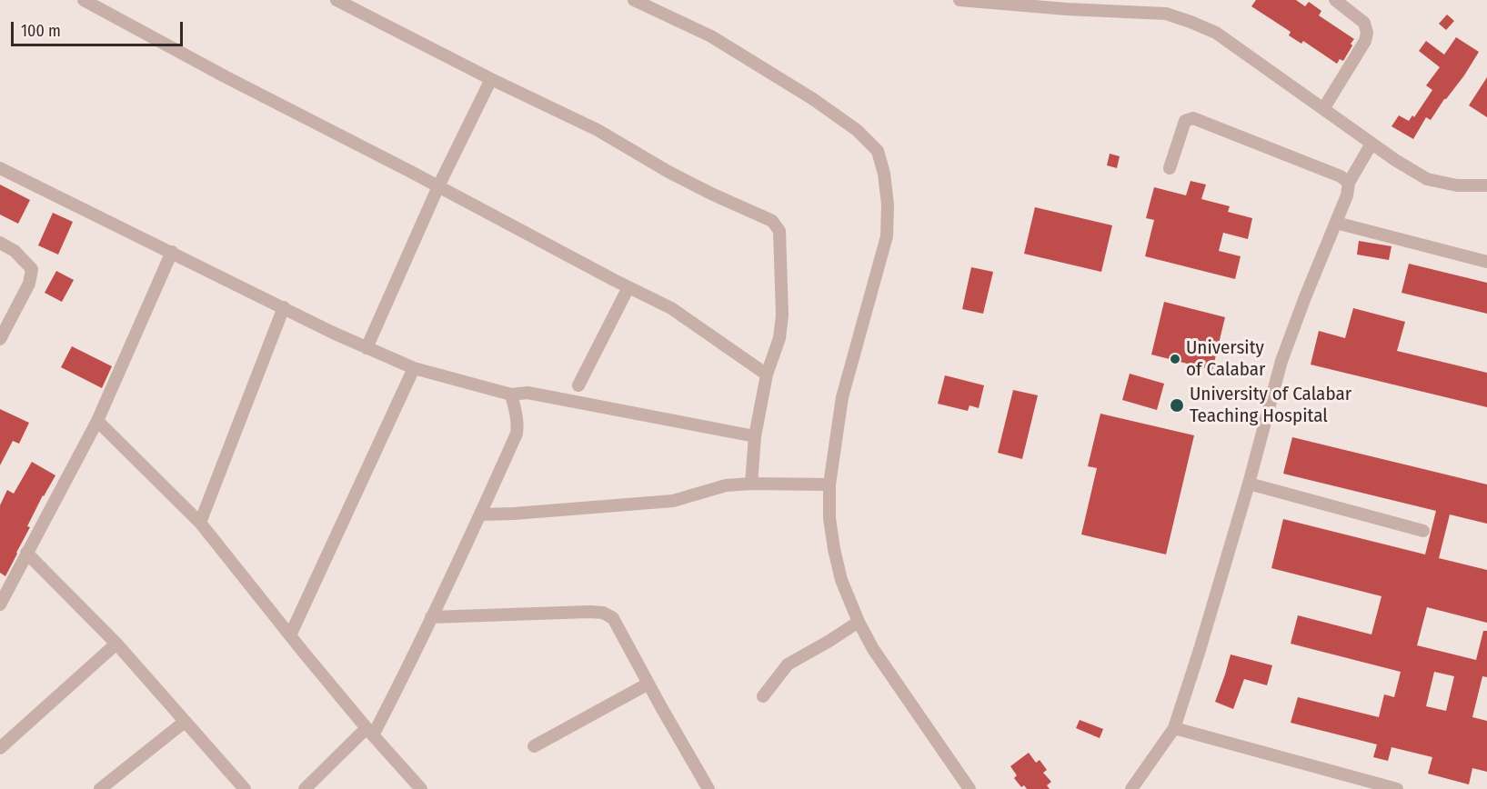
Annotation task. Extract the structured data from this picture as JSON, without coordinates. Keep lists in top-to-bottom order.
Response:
{
  "places": ["University of Calabar", "University of Calabar Teaching Hospital"],
  "scale_bar": "100 m"
}
